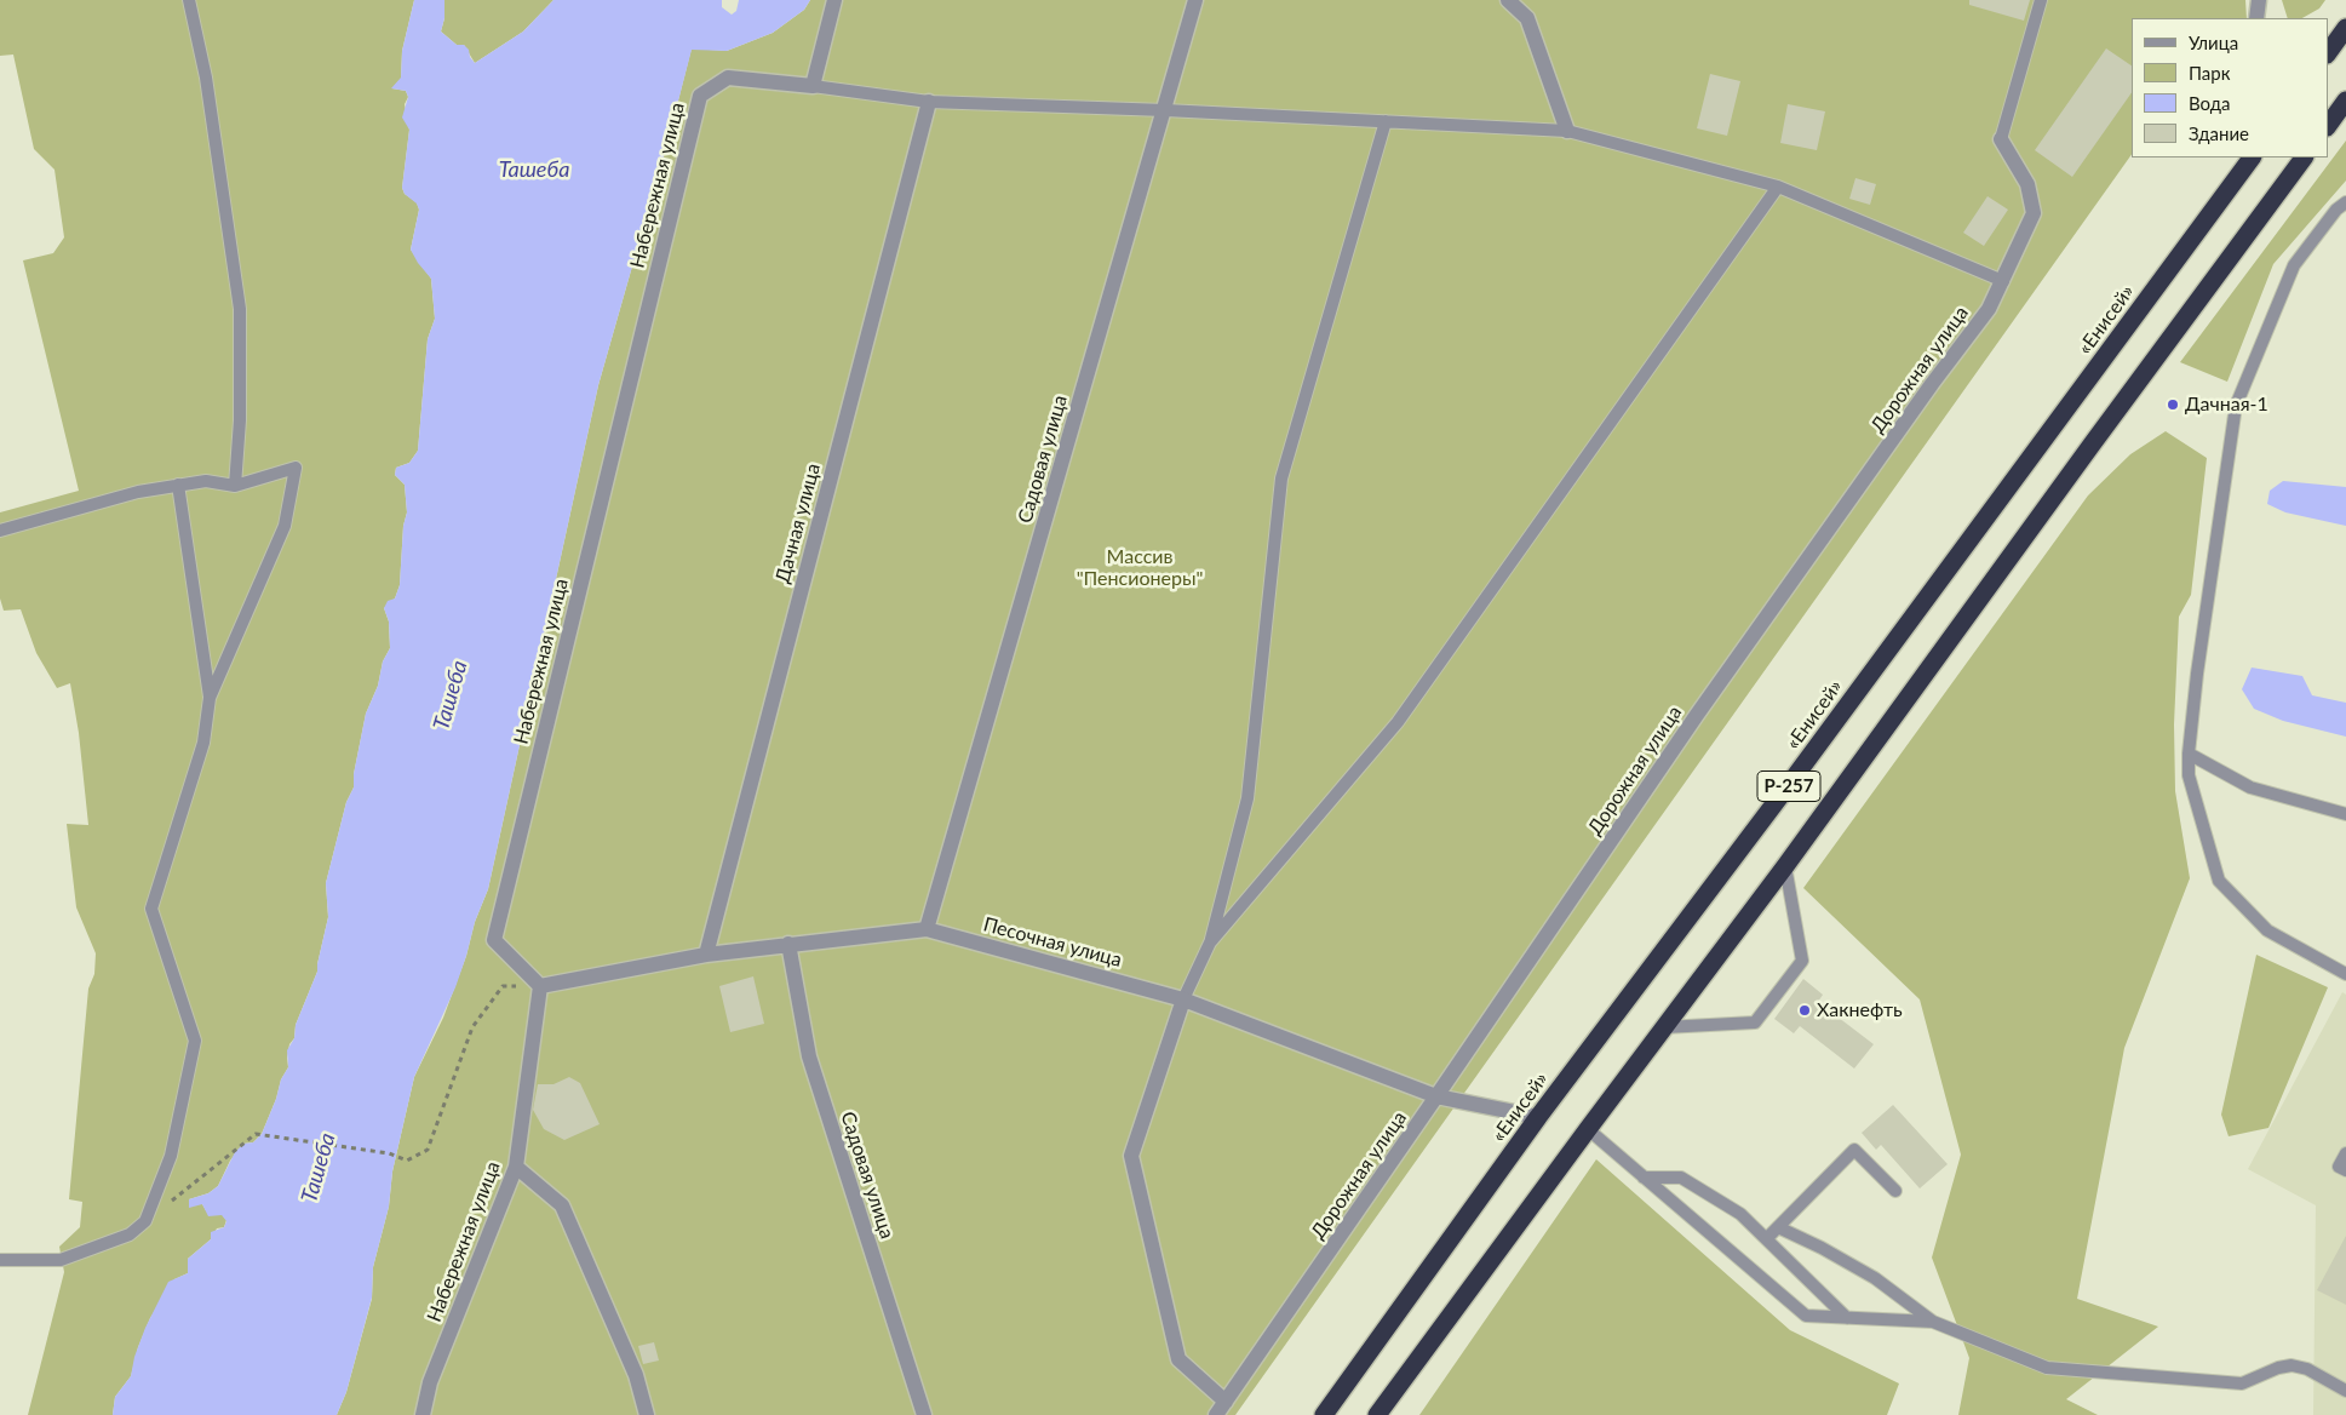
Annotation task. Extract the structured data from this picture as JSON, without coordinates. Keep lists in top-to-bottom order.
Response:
{
  "streets": {
    "highway": ["«Енисей»", "Р-257"],
    "street": [
      "Набережная улица",
      "Дорожная улица",
      "Садовая улица",
      "Дачная улица",
      "Песочная улица"
    ]
  },
  "crossings": [
    ["Набережная улица", "Песочная улица"],
    ["«Енисей»", "Песочная улица"],
    ["Дорожная улица", "Песочная улица"],
    ["Садовая улица", "Песочная улица"],
    ["Дачная улица", "Песочная улица"]
  ],
  "water": ["Ташеба"],
  "parks": ["Массив \"Пенсионеры\""],
  "places": ["Дачная-1", "Хакнефть"],
  "legend": [
    "Улица",
    "Парк",
    "Вода",
    "Здание"
  ]
}
